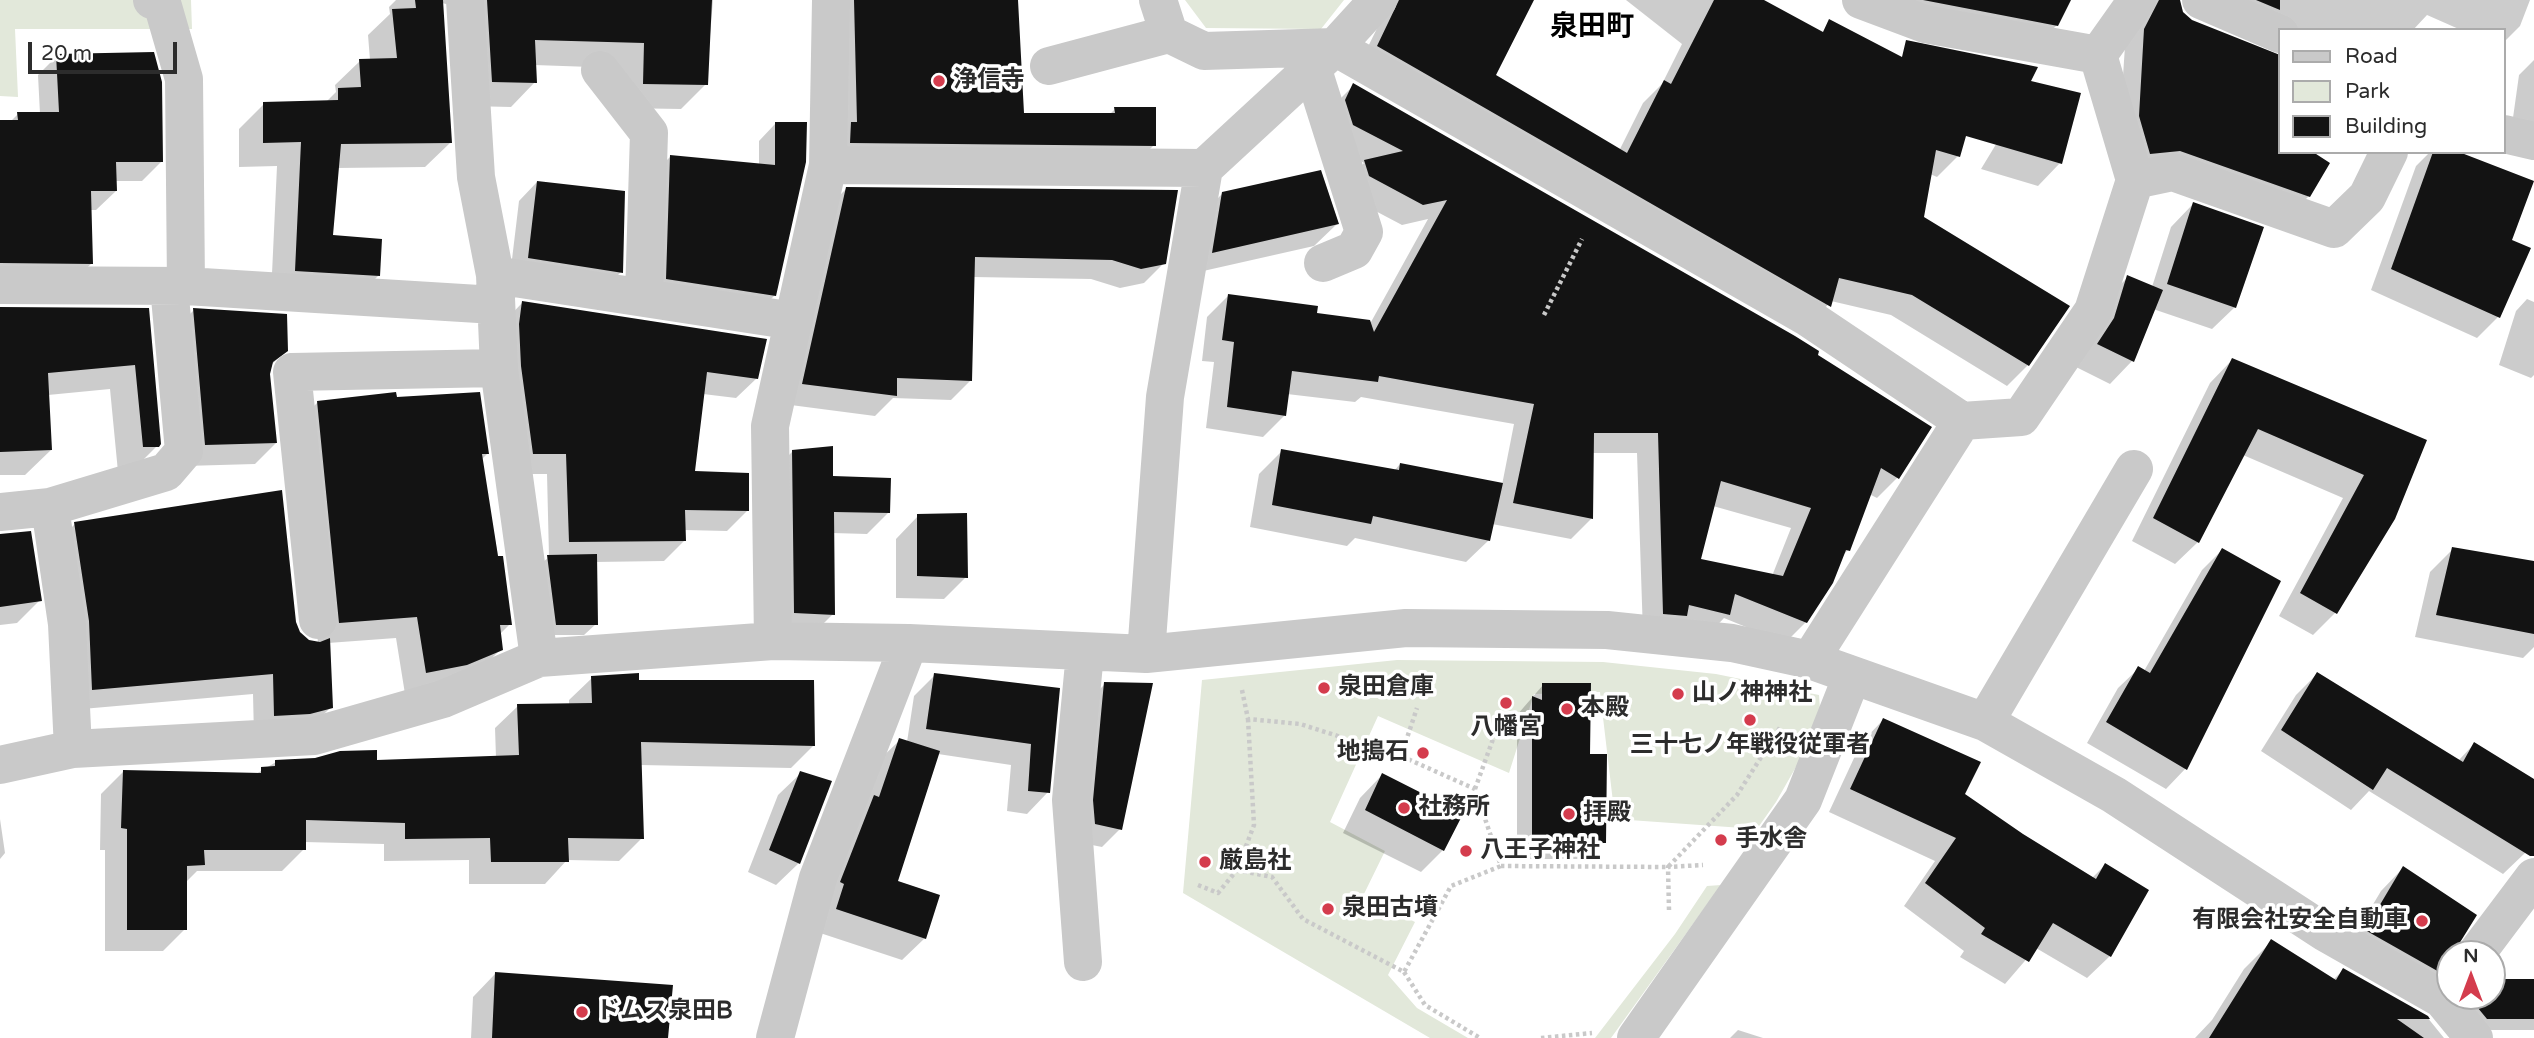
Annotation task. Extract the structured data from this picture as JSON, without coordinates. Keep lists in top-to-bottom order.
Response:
{
  "districts": ["泉田町"],
  "places": [
    "浄信寺",
    "泉田倉庫",
    "山ノ神神社",
    "八幡宮",
    "本殿",
    "三十七ノ年戦役従軍者",
    "地搗石",
    "社務所",
    "拝殿",
    "手水舎",
    "八王子神社",
    "厳島社",
    "泉田古墳",
    "有限会社安全自動車",
    "ドムス泉田B"
  ],
  "legend": ["Road", "Park", "Building"],
  "scale_bar": "20 m",
  "north": "top"
}
